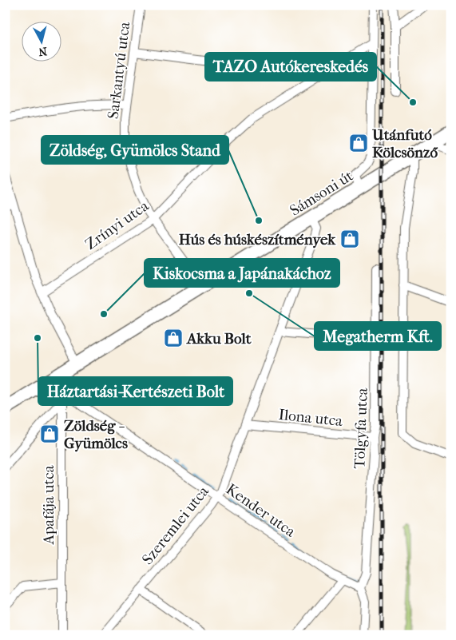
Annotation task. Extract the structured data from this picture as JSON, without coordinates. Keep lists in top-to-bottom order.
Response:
{
  "streets": {
    "main road": ["Sámsoni út"],
    "street": [
      "Sarkantyú utca",
      "Zrínyi utca",
      "Ilona utca",
      "Tölgyfa utca",
      "Apafája utca",
      "Kender utca",
      "Szeremlei utca"
    ]
  },
  "crossings": [
    ["Sarkantyú utca", "Sámsoni út"],
    ["Sarkantyú utca", "Zrínyi utca"],
    ["Sámsoni út", "Szeremlei utca"],
    ["Ilona utca", "Tölgyfa utca"],
    ["Ilona utca", "Szeremlei utca"],
    ["Tölgyfa utca", "Kender utca"],
    ["Apafája utca", "Kender utca"],
    ["Kender utca", "Szeremlei utca"]
  ],
  "places": {
    "other": [
      "TAZO Autókereskedés",
      "Zöldség, Gyümölcs Stand",
      "Megatherm Kft.",
      "Kiskocsma a Japánakáchoz",
      "Háztartási-Kertészeti Bolt"
    ],
    "shop": [
      "Utánfutó Kölcsönző",
      "Hús és húskészítmények",
      "Akku Bolt",
      "Zöldség - Gyümölcs"
    ]
  },
  "north": "bottom"
}
